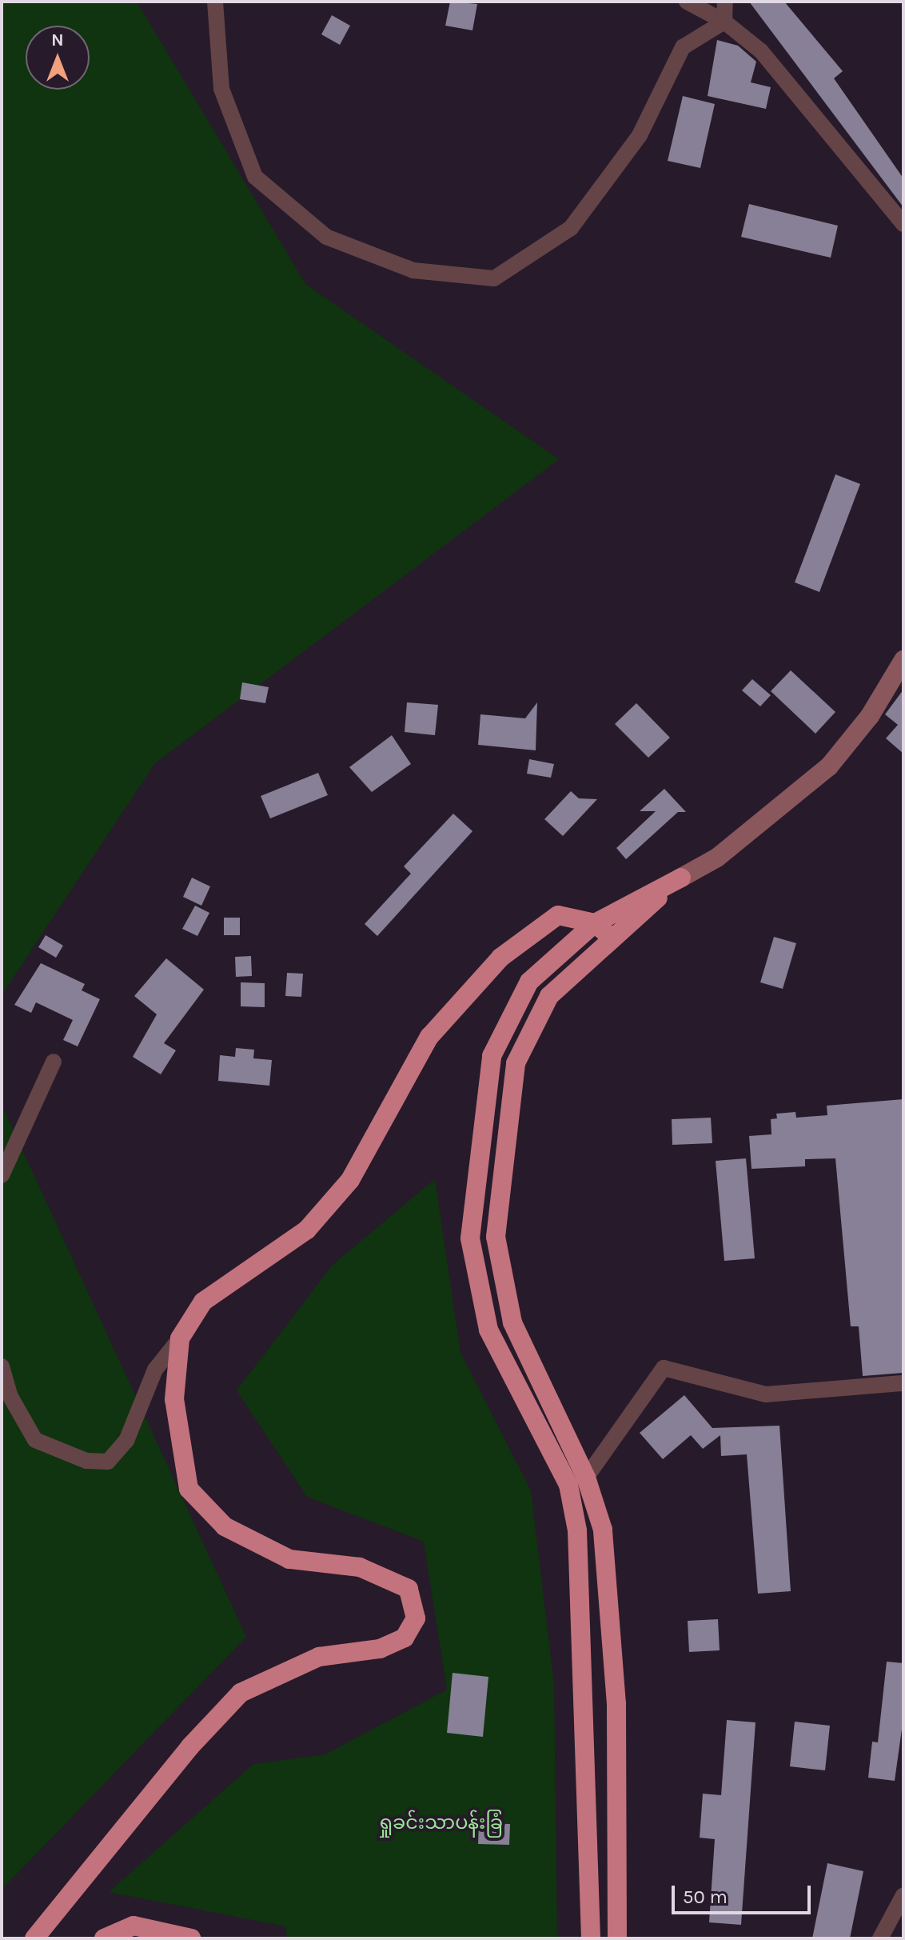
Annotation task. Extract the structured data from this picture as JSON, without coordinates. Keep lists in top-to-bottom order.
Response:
{
  "parks": ["ရှုခင်းသာပန်းခြံ"],
  "scale_bar": "50 m",
  "north": "top"
}
